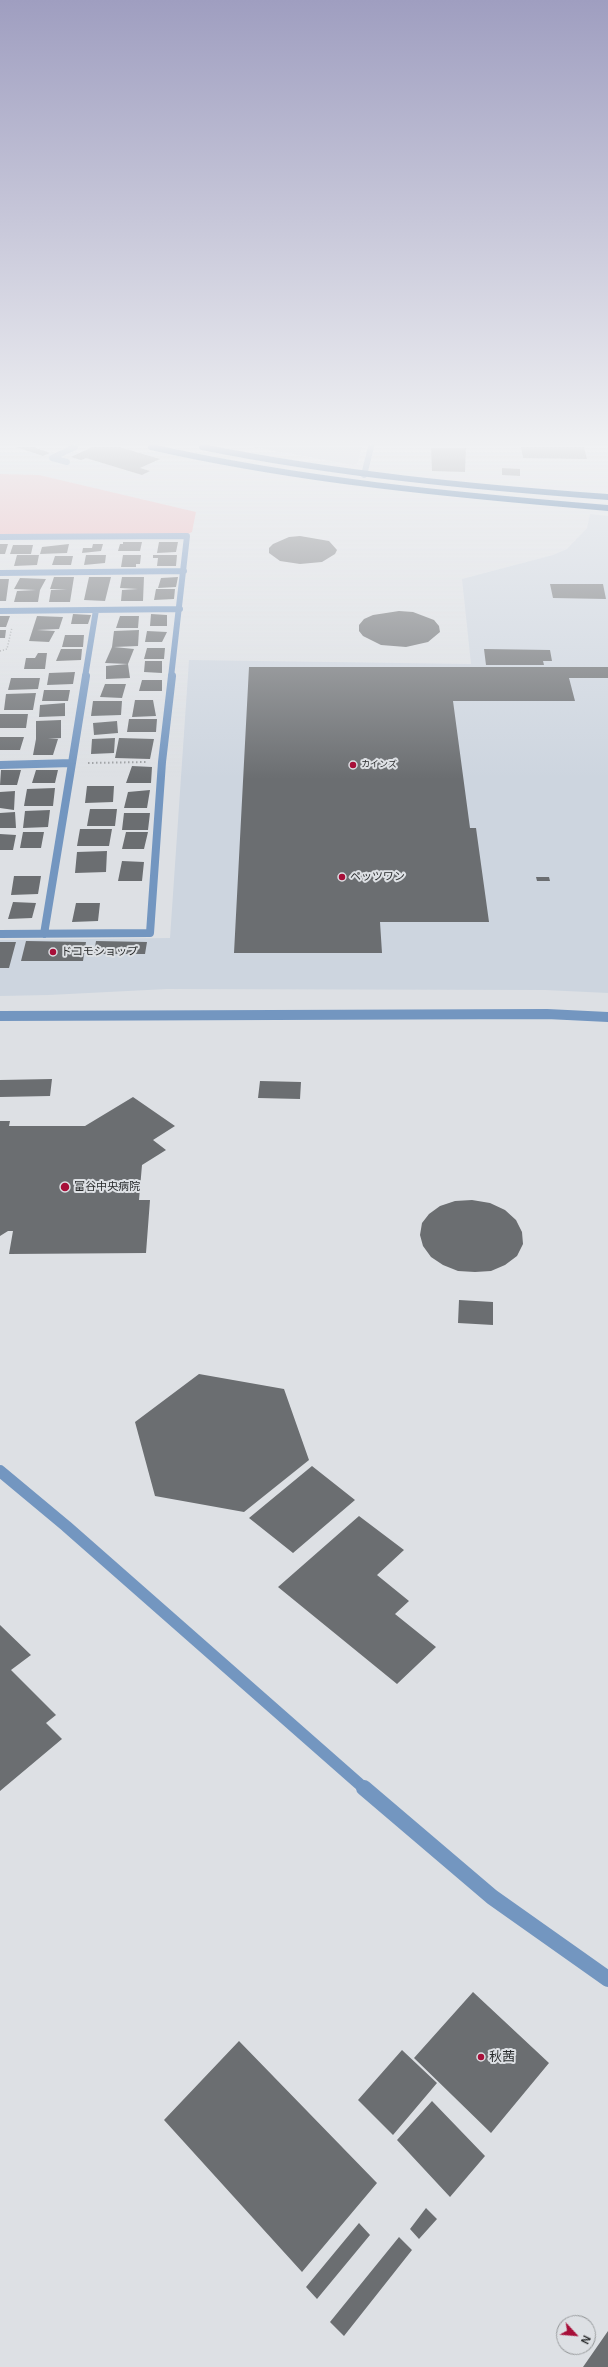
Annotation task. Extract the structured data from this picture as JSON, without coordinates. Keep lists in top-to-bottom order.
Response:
{
  "places": [
    "カインズ",
    "ペッツワン",
    "ドコモショップ",
    "富谷中央病院",
    "秋茜"
  ],
  "north": "bottom right"
}
